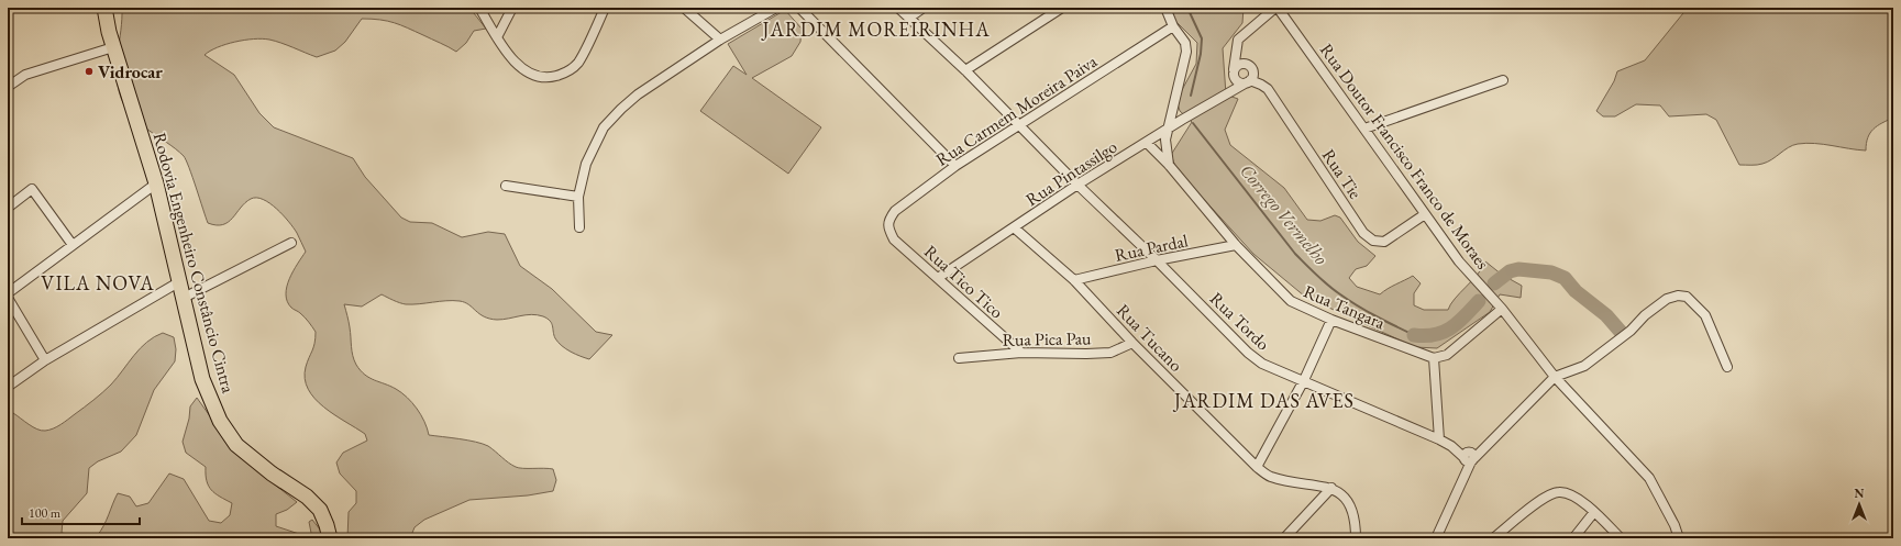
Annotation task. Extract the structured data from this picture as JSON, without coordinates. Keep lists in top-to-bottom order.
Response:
{
  "streets": {
    "main road": ["Rodovia Engenheiro Constâncio Cintra"],
    "street": [
      "Rua Carmem Moreira Paiva",
      "Rua Doutor Francisco Franco de Moraes",
      "Rua Pintassilgo",
      "Rua Tie",
      "Rua Pardal",
      "Rua Tico Tico",
      "Rua Tangara",
      "Rua Tordo",
      "Rua Tucano",
      "Rua Pica Pau"
    ]
  },
  "crossings": [
    ["Rua Carmem Moreira Paiva", "Rua Tico Tico"],
    ["Rua Carmem Moreira Paiva", "Rua Tordo"],
    ["Rua Doutor Francisco Franco de Moraes", "Rua Tie"],
    ["Rua Pintassilgo", "Rua Tie"],
    ["Rua Pintassilgo", "Rua Tico Tico"],
    ["Rua Pintassilgo", "Rua Tangara"],
    ["Rua Pintassilgo", "Rua Tordo"],
    ["Rua Pintassilgo", "Rua Tucano"],
    ["Rua Pardal", "Rua Tangara"],
    ["Rua Pardal", "Rua Tordo"],
    ["Rua Pardal", "Rua Tucano"],
    ["Rua Tico Tico", "Rua Pica Pau"],
    ["Rua Tucano", "Rua Pica Pau"]
  ],
  "districts": ["JARDIM MOREIRINHA", "VILA NOVA", "JARDIM DAS AVES"],
  "water": ["Corrego Vermelho"],
  "places": ["Vidrocar"],
  "scale_bar": "100 m",
  "north": "top"
}
